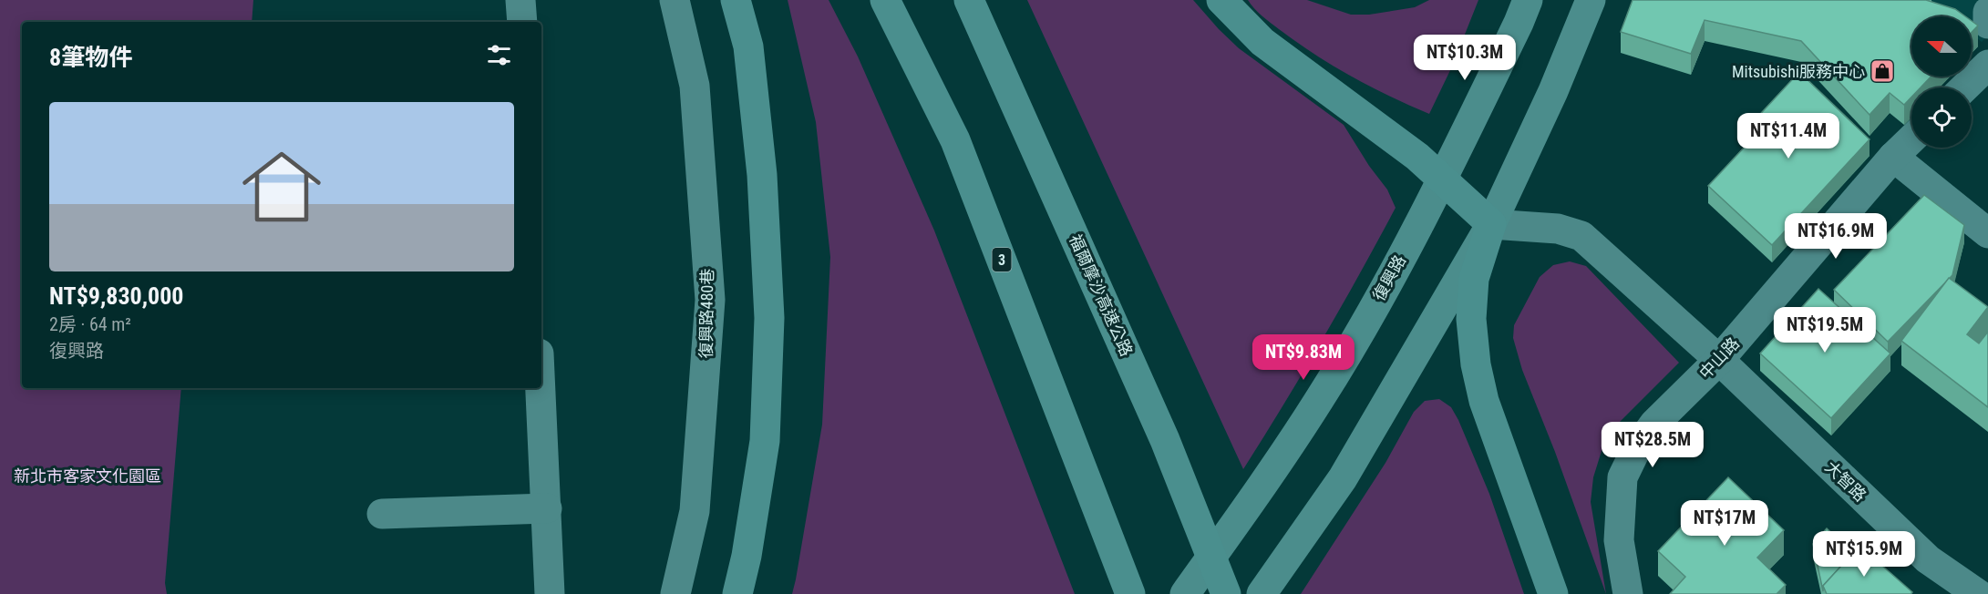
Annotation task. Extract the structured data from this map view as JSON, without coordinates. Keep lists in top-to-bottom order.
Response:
{
  "streets": {
    "highway": ["3", "福爾摩沙高速公路"],
    "main road": ["復興路"],
    "street": ["復興路480巷", "中山路", "大智路"]
  },
  "crossings": [
    ["中山路", "大智路"]
  ],
  "parks": ["新北市客家文化園區"],
  "places": {
    "shop": ["Mitsubishi服務中心"]
  },
  "north": "left",
  "page": {
    "heading": "8筆物件",
    "price": [
      "NT$10.3M",
      "NT$11.4M",
      "NT$16.9M",
      "NT$19.5M",
      "NT$9.83M",
      "NT$28.5M",
      "NT$17M",
      "NT$15.9M"
    ],
    "list": [
      {
        "name": "NT$9,830,000",
        "note": "2房 · 64 m² · 復興路"
      }
    ]
  }
}
